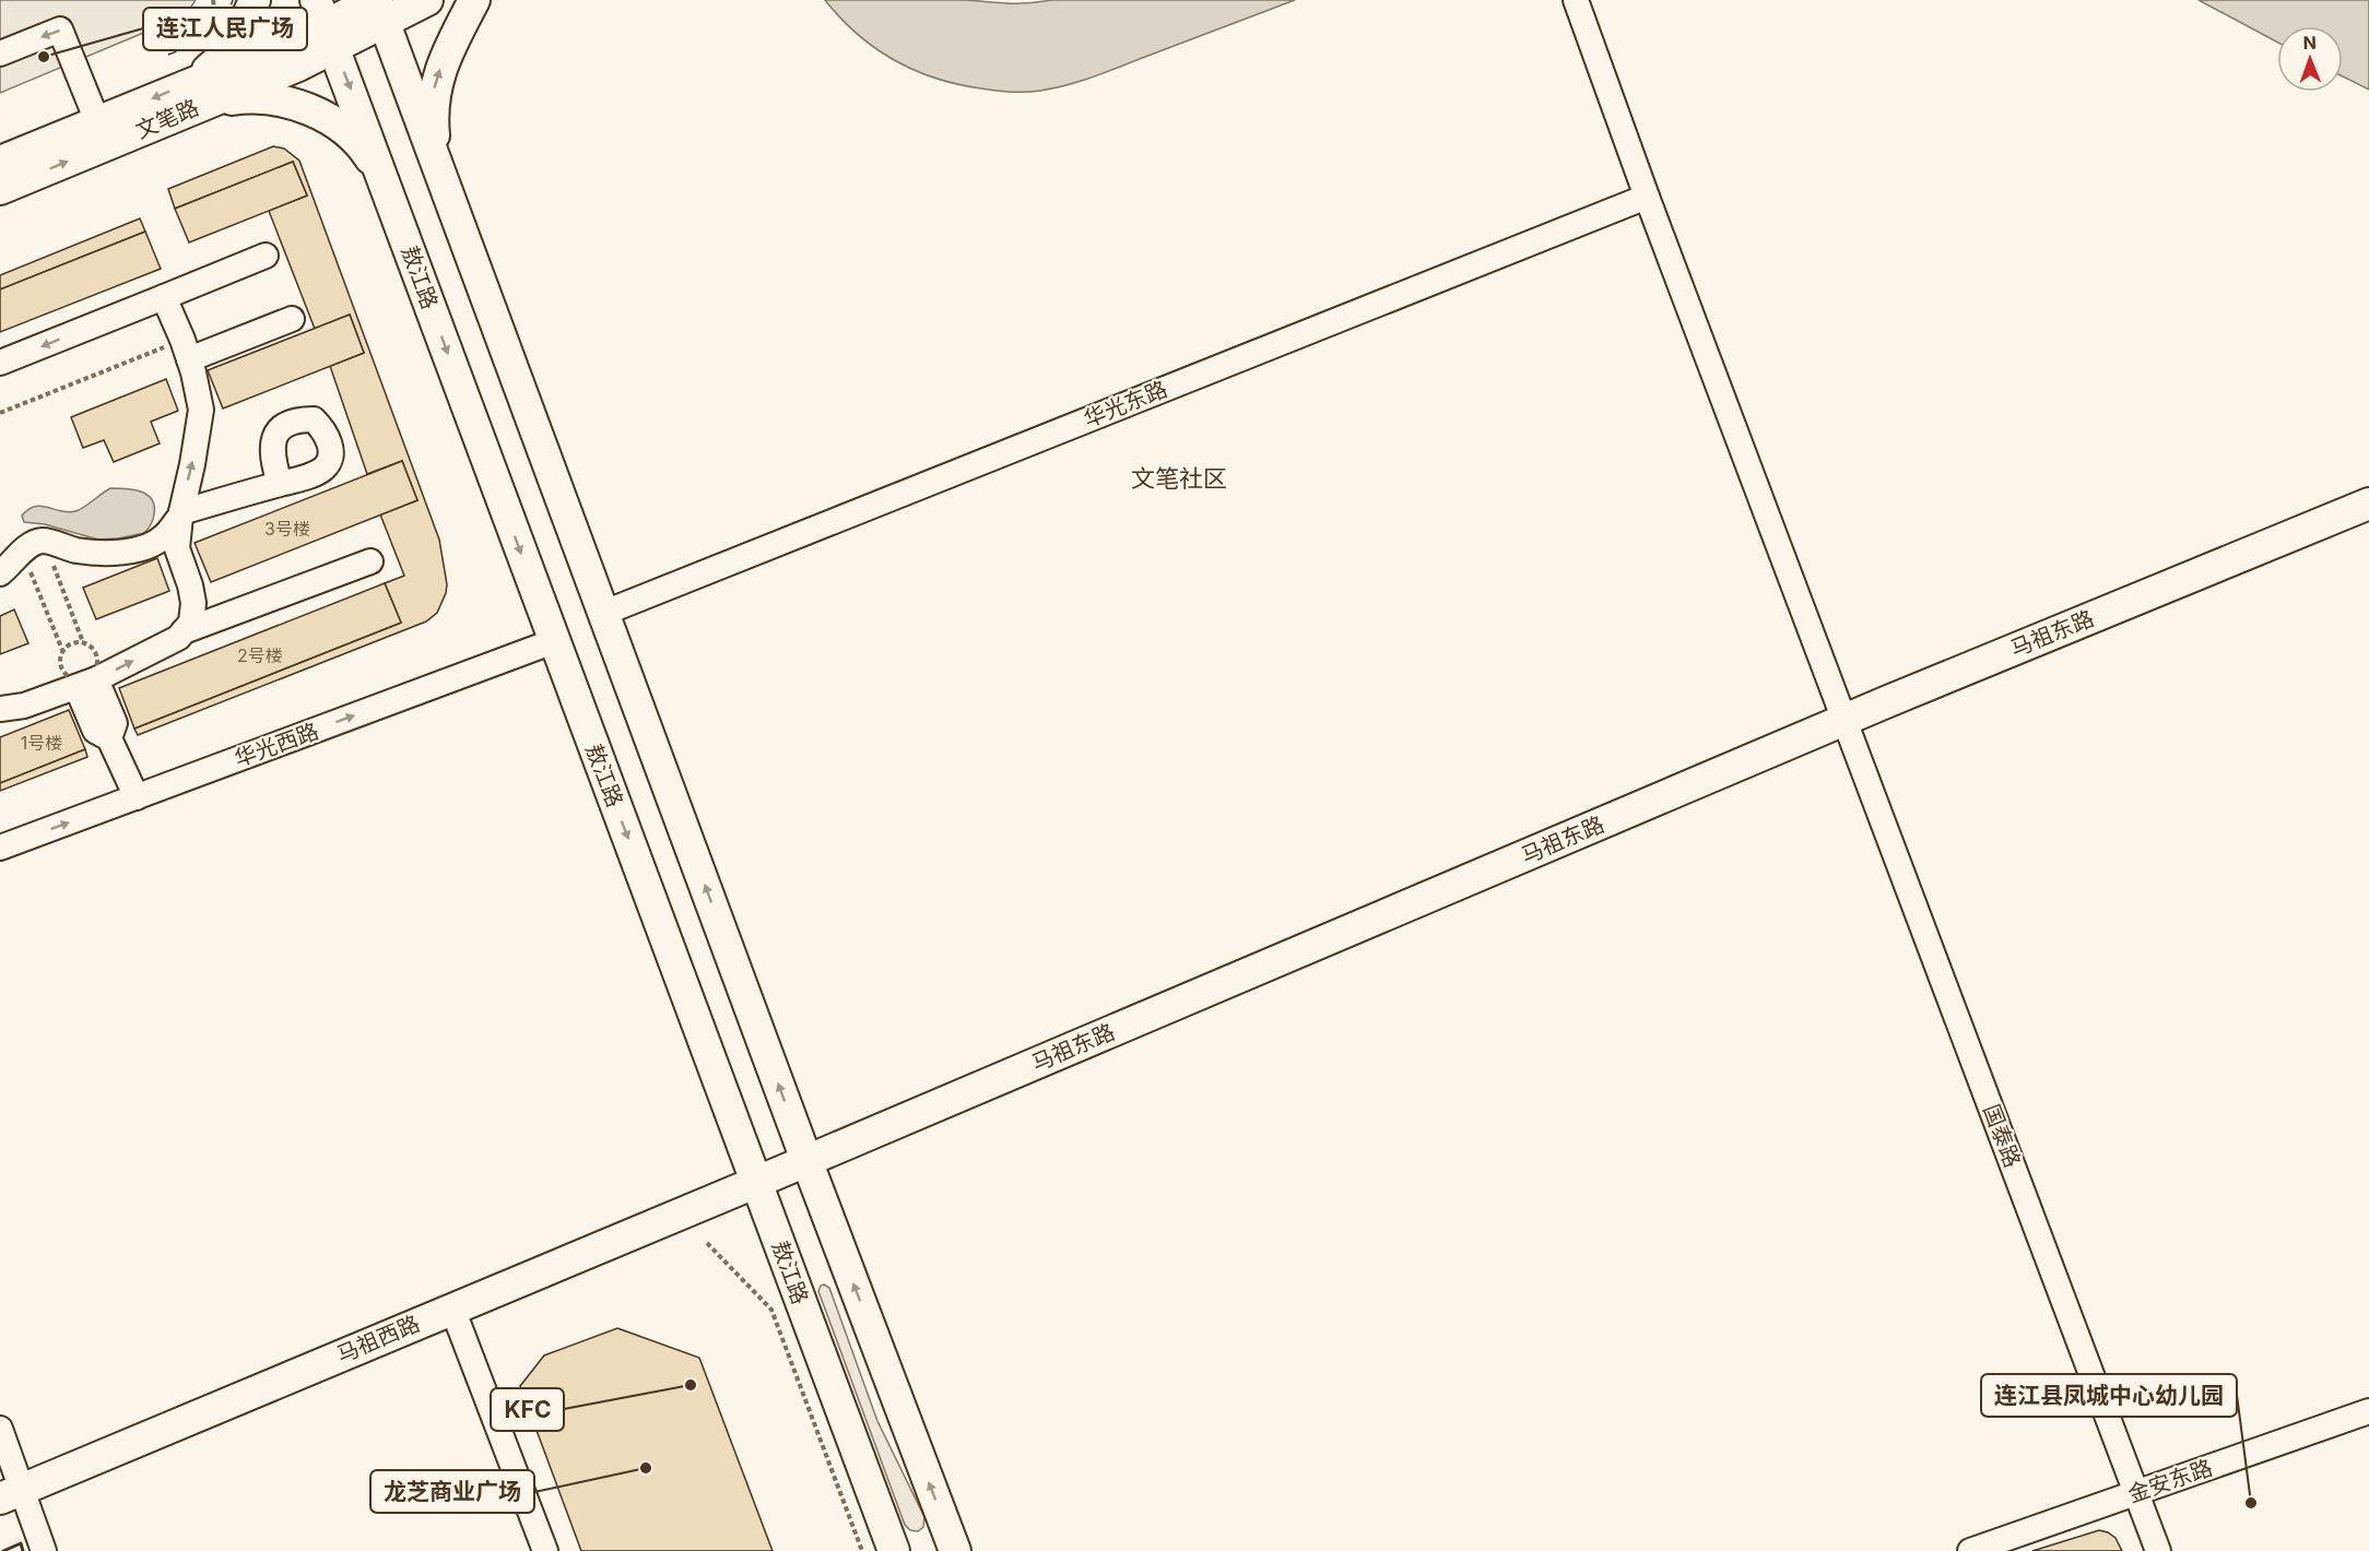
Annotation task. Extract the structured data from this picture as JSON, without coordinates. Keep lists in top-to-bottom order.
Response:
{
  "streets": {
    "main road": [
      "文笔路",
      "敖江路",
      "马祖东路",
      "马祖西路"
    ],
    "street": [
      "华光东路",
      "华光西路",
      "国泰路",
      "金安东路"
    ]
  },
  "crossings": [
    ["文笔路", "敖江路"],
    ["敖江路", "马祖东路"],
    ["敖江路", "华光西路"],
    ["敖江路", "马祖西路"],
    ["华光东路", "国泰路"],
    ["马祖东路", "国泰路"],
    ["马祖东路", "马祖西路"],
    ["国泰路", "金安东路"]
  ],
  "districts": ["文笔社区"],
  "places": [
    "连江人民广场",
    "KFC",
    "龙芝商业广场",
    "连江县凤城中心幼儿园"
  ],
  "house_numbers": ["3号楼", "2号楼", "1号楼"],
  "north": "top"
}
